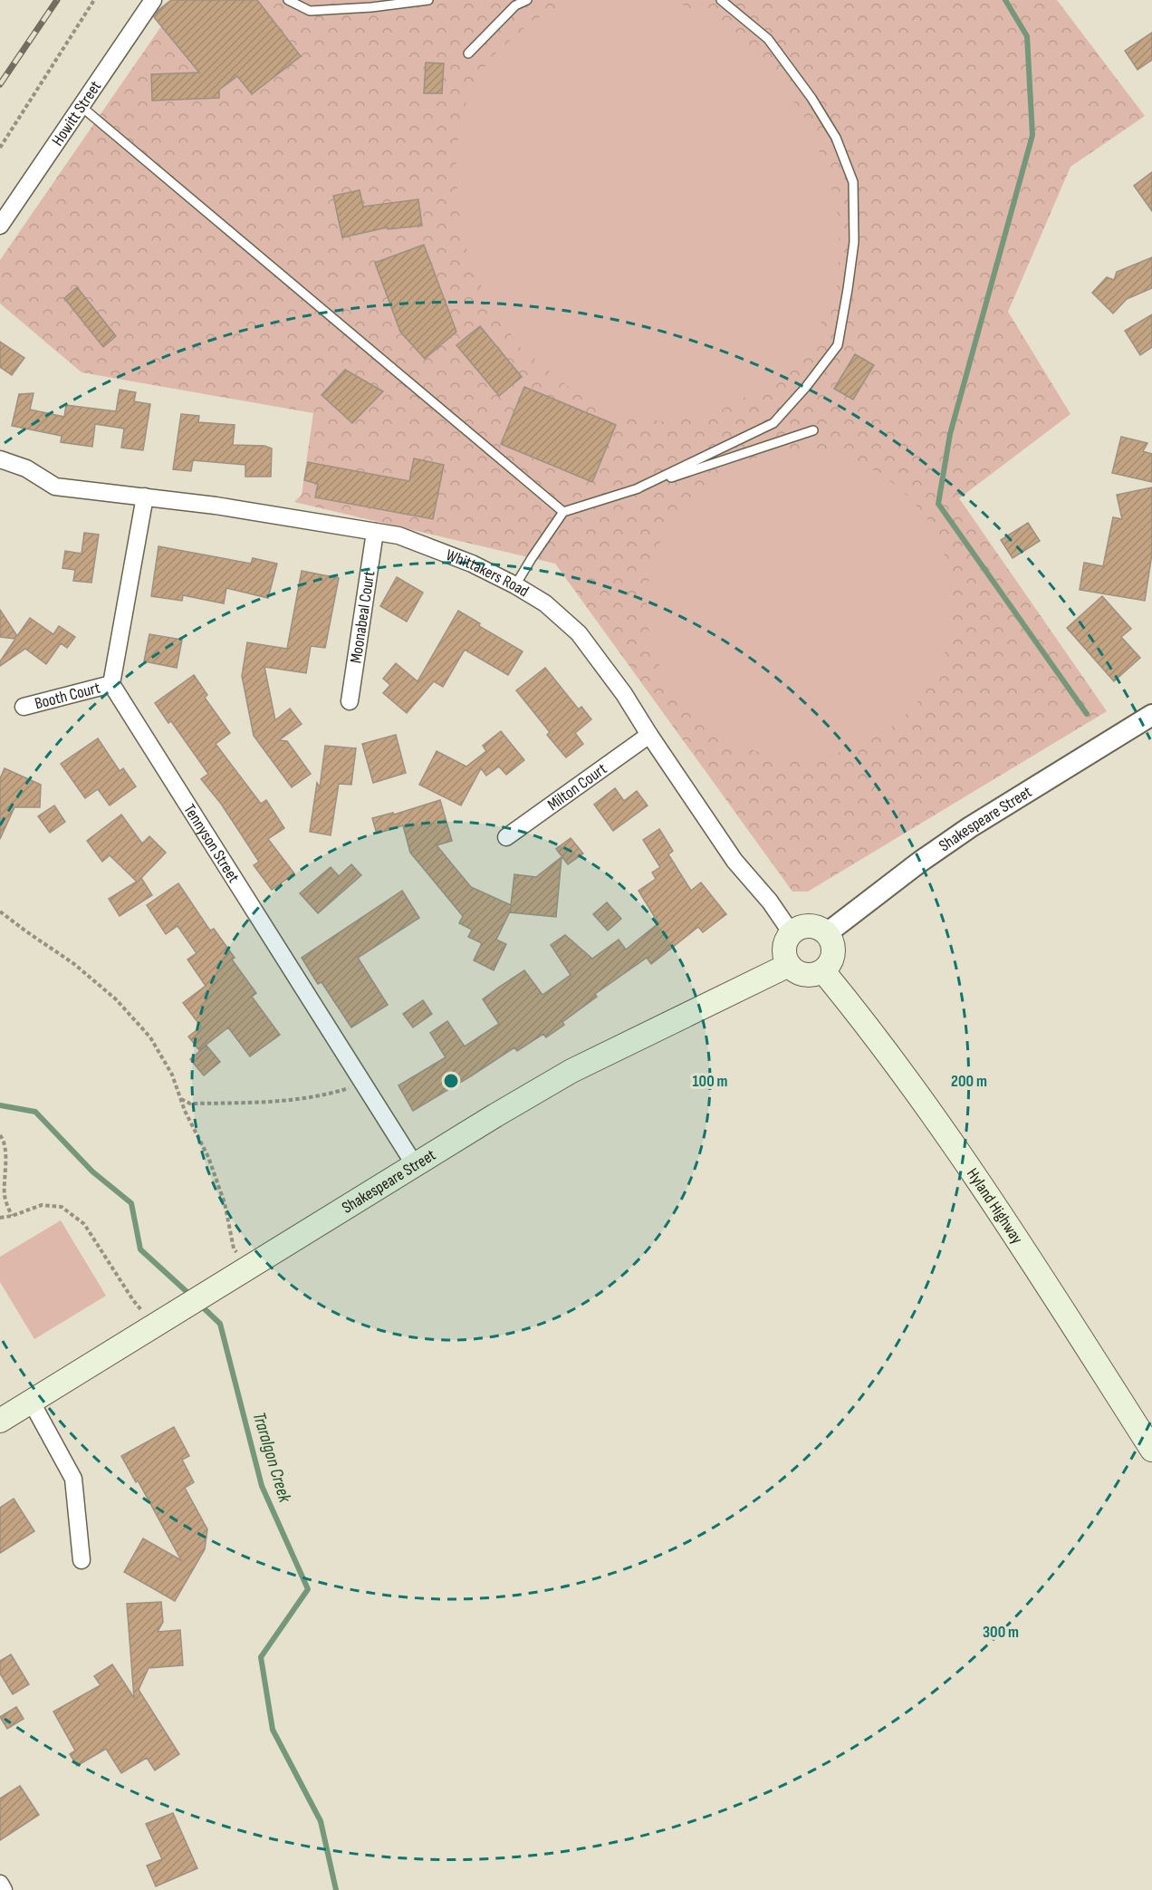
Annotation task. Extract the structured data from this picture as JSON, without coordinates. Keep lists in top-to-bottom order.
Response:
{
  "streets": {
    "main road": ["Shakespeare Street", "Hyland Highway"],
    "street": [
      "Howitt Street",
      "Whittakers Road",
      "Moonabeal Court",
      "Booth Court",
      "Milton Court",
      "Tennyson Street"
    ]
  },
  "crossings": [
    ["Whittakers Road", "Moonabeal Court"],
    ["Whittakers Road", "Milton Court"],
    ["Whittakers Road", "Shakespeare Street"],
    ["Whittakers Road", "Hyland Highway"],
    ["Booth Court", "Tennyson Street"],
    ["Shakespeare Street", "Tennyson Street"],
    ["Shakespeare Street", "Hyland Highway"]
  ],
  "water": ["Traralgon Creek"],
  "rings": ["100 m", "200 m", "300 m"]
}
